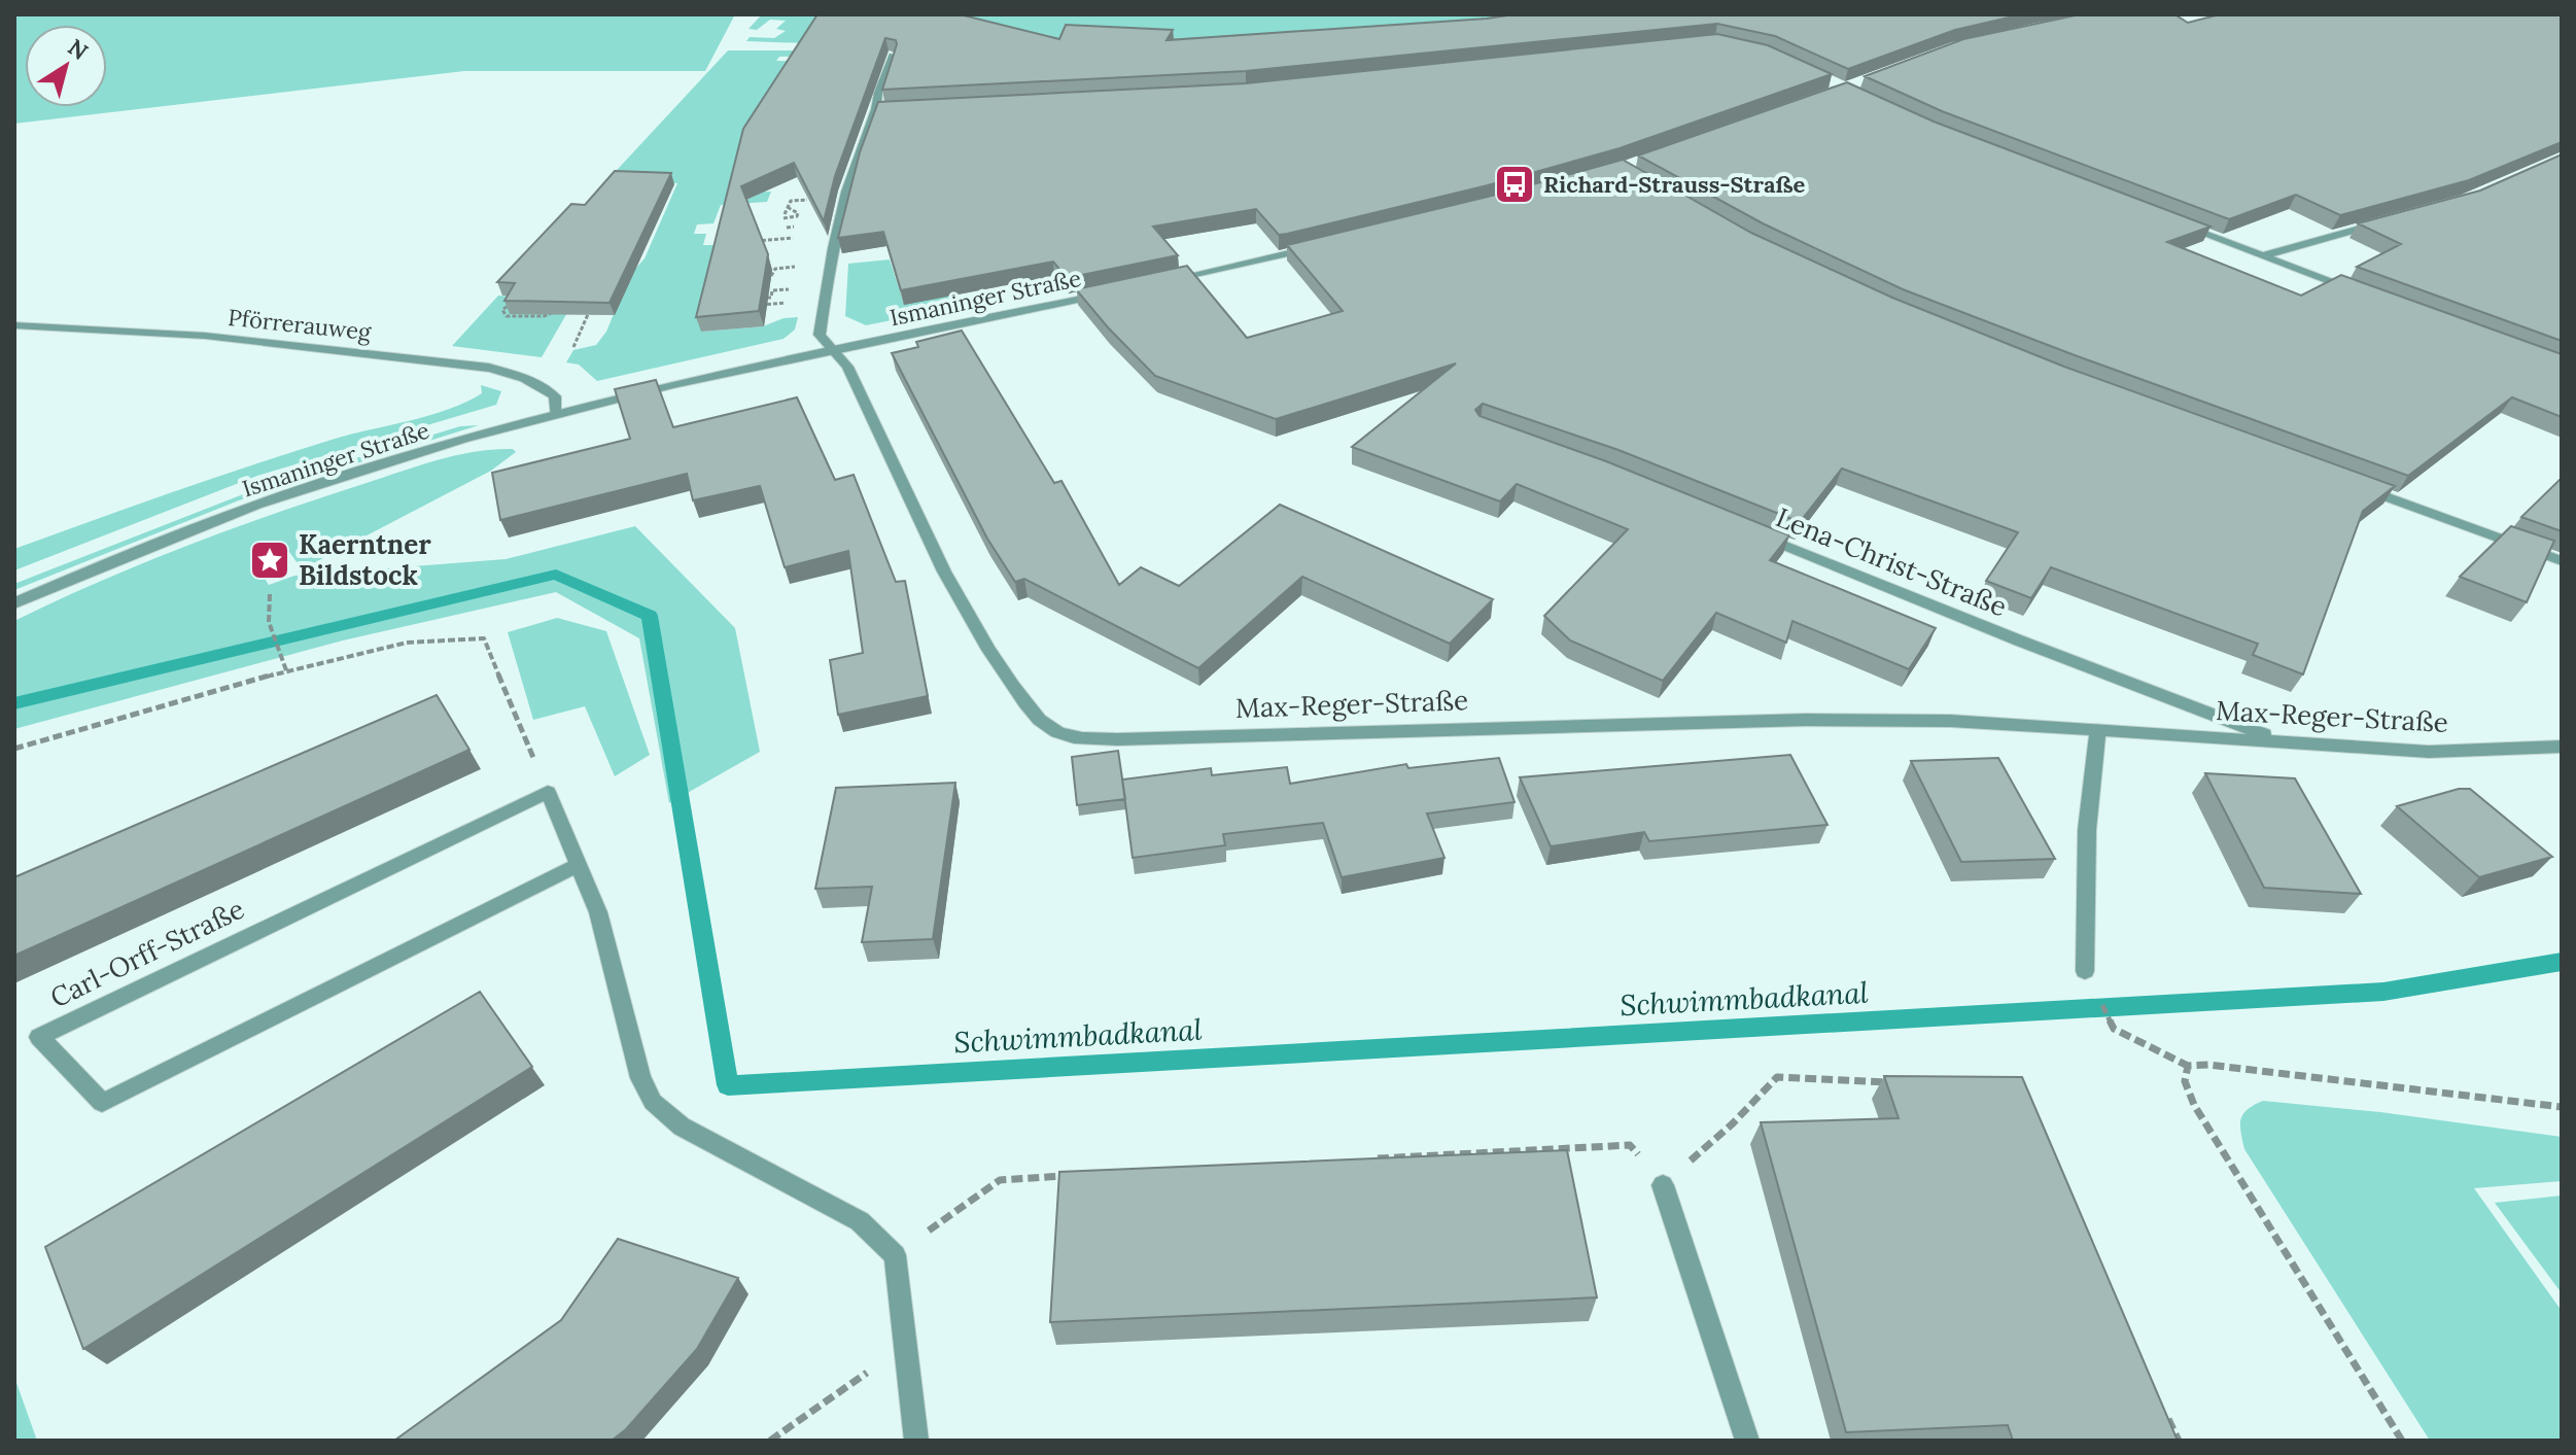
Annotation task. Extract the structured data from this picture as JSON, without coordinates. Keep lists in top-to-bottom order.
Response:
{
  "streets": {
    "street": [
      "Ismaninger Straße",
      "Pförrerauweg",
      "Lena-Christ-Straße",
      "Max-Reger-Straße",
      "Carl-Orff-Straße"
    ]
  },
  "crossings": [
    ["Ismaninger Straße", "Pförrerauweg"],
    ["Ismaninger Straße", "Max-Reger-Straße"],
    ["Lena-Christ-Straße", "Max-Reger-Straße"]
  ],
  "water": ["Schwimmbadkanal"],
  "places": {
    "bus stop": ["Richard-Strauss-Straße"],
    "place": ["Kaerntner Bildstock"]
  },
  "north": "top right"
}
